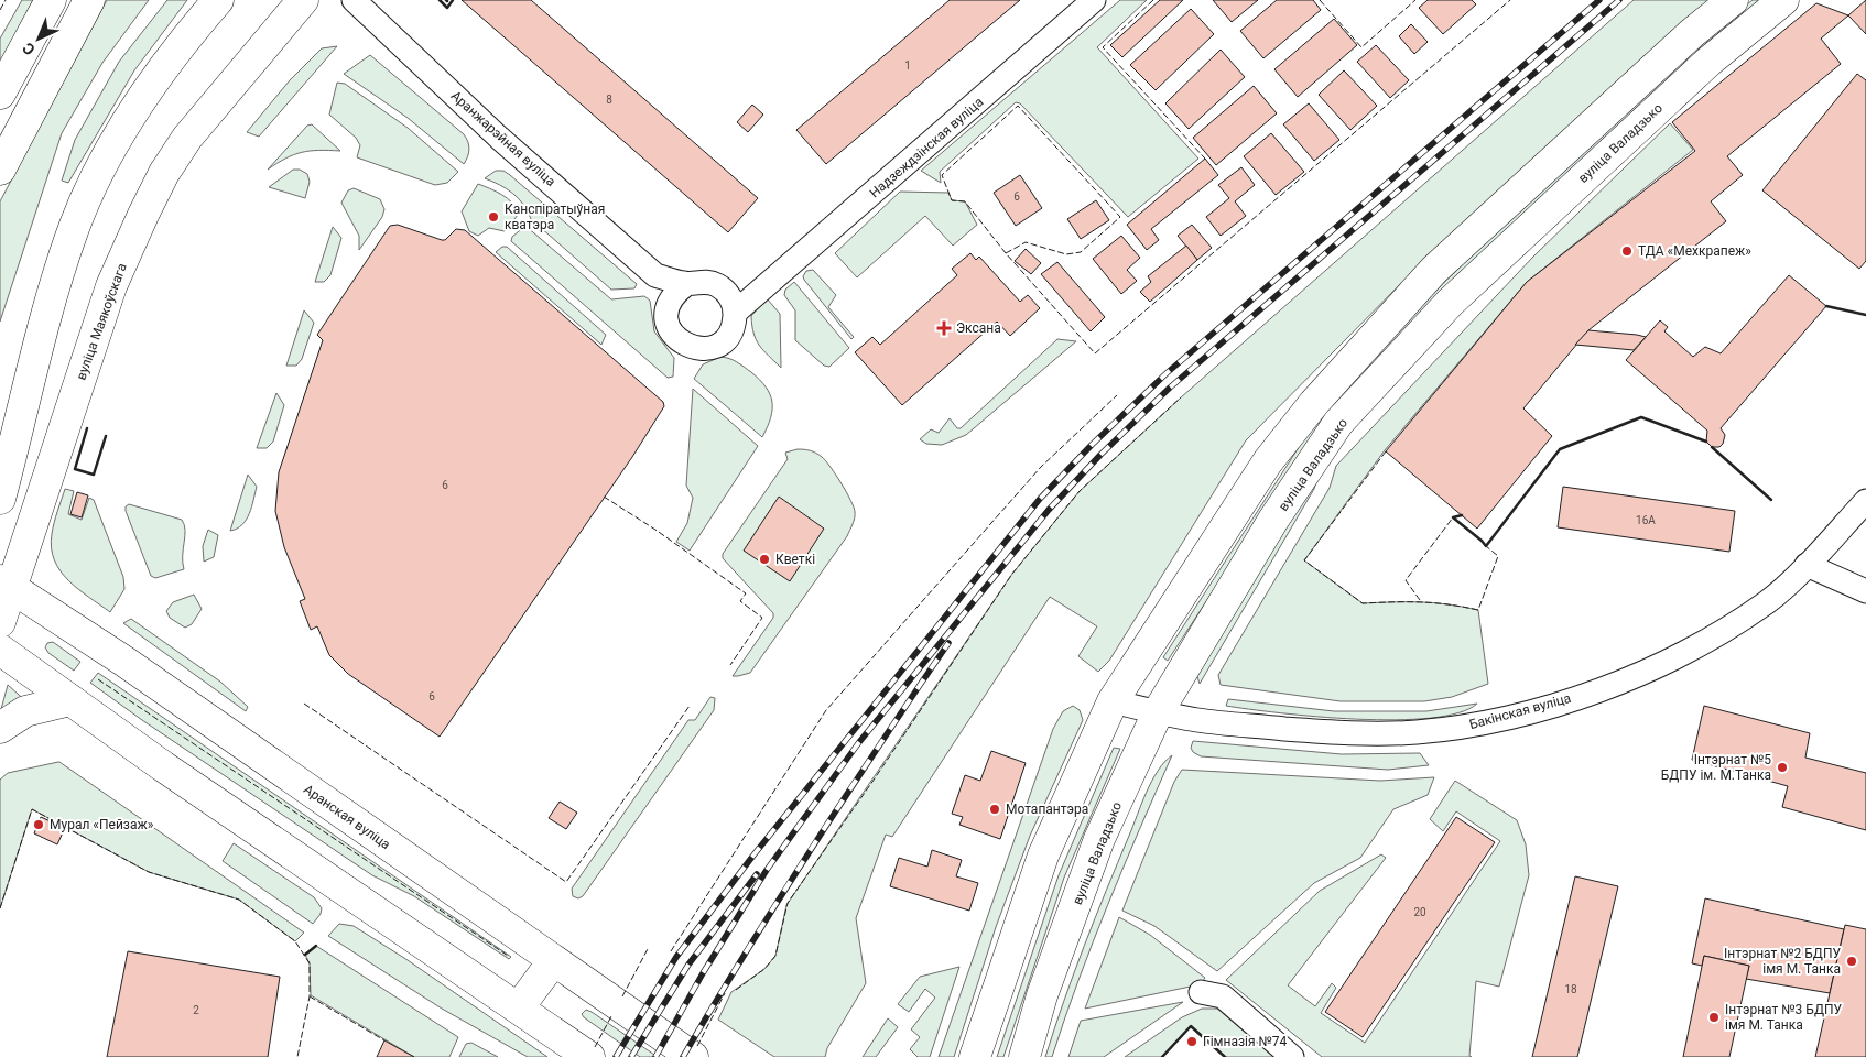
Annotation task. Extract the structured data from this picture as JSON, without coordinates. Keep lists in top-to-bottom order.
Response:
{
  "streets": {
    "main road": ["вуліца Валадзько", "вуліца Маякоўскага", "Аранская вуліца"],
    "street": ["Аранжарэйная вуліца", "Надзеждзінская вуліца", "Бакінская вуліца"]
  },
  "crossings": [
    ["Аранжарэйная вуліца", "Надзеждзінская вуліца"],
    ["вуліца Валадзько", "Бакінская вуліца"],
    ["вуліца Маякоўскага", "Аранская вуліца"]
  ],
  "places": {
    "other": [
      "Канспіратыўная кватэра",
      "ТДА «Мехкрапеж»",
      "Кветкі",
      "Інтэрнат №5 БДПУ ім. М.Танка",
      "Мотапантэра",
      "Мурал «Пейзаж»",
      "Інтэрнат №2 БДПУ імя М. Танка",
      "Інтэрнат №3 БДПУ імя М. Танка",
      "Гімназія №74"
    ],
    "health": ["Эксана"]
  },
  "house_numbers": [
    "1",
    "8",
    "6",
    "6",
    "16А",
    "6",
    "20",
    "18",
    "2"
  ],
  "north": "bottom left"
}
